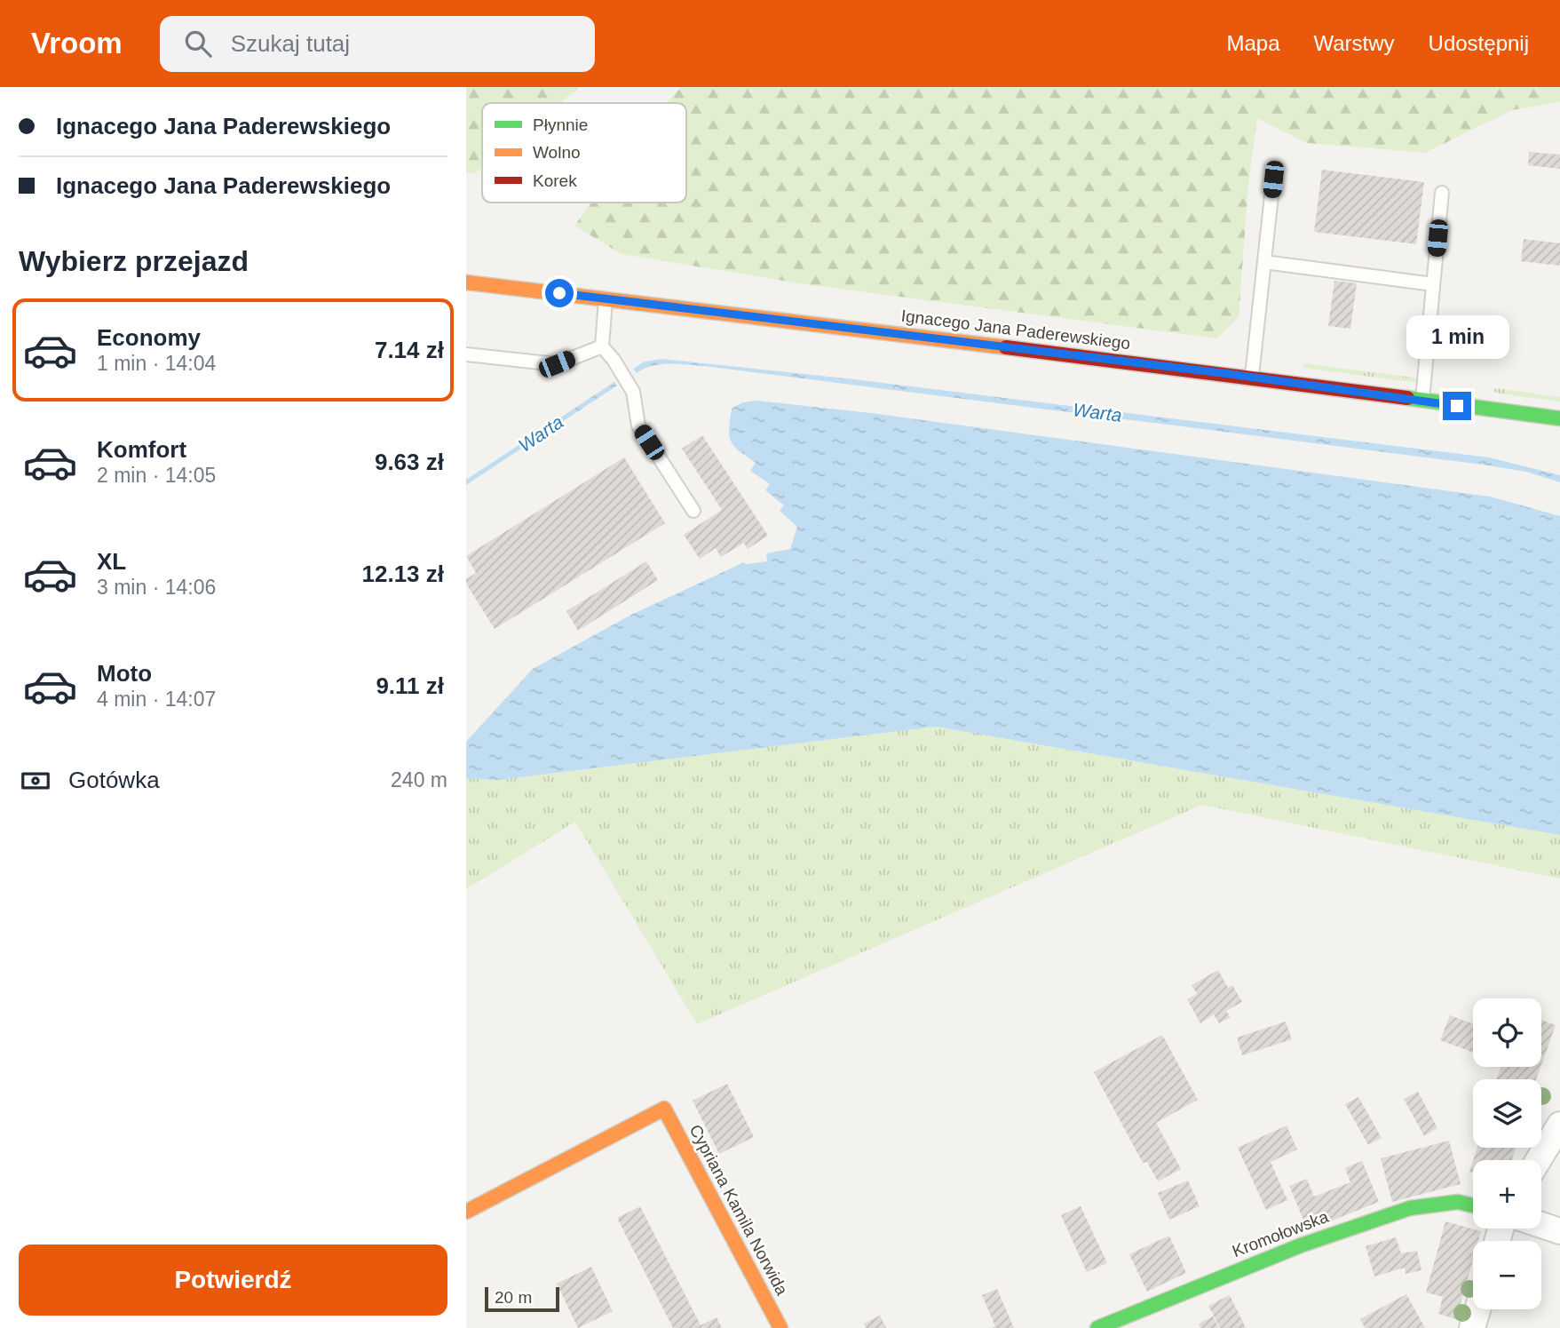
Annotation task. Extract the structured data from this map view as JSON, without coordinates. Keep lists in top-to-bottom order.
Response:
{
  "streets": {
    "main road": ["Ignacego Jana Paderewskiego", "Cypriana Kamila Norwida", "Kromołowska"]
  },
  "water": ["Warta"],
  "legend": ["Płynnie", "Wolno", "Korek"],
  "scale_bar": "20 m",
  "page": {
    "header": "Vroom",
    "search": "Szukaj tutaj",
    "nav": ["Mapa", "Warstwy", "Udostępnij"],
    "banner": ["Ignacego Jana Paderewskiego", "Ignacego Jana Paderewskiego"],
    "heading": "Wybierz przejazd",
    "list": [
      {
        "name": "Economy",
        "note": "1 min · 14:04",
        "value": "7.14 zł"
      },
      {
        "name": "Komfort",
        "note": "2 min · 14:05",
        "value": "9.63 zł"
      },
      {
        "name": "XL",
        "note": "3 min · 14:06",
        "value": "12.13 zł"
      },
      {
        "name": "Moto",
        "note": "4 min · 14:07",
        "value": "9.11 zł"
      }
    ],
    "bubble": "1 min",
    "pay": ["Gotówka", "240 m"],
    "map_buttons": ["+", "−"],
    "buttons": "Potwierdź",
    "scale": "20 m"
  }
}
